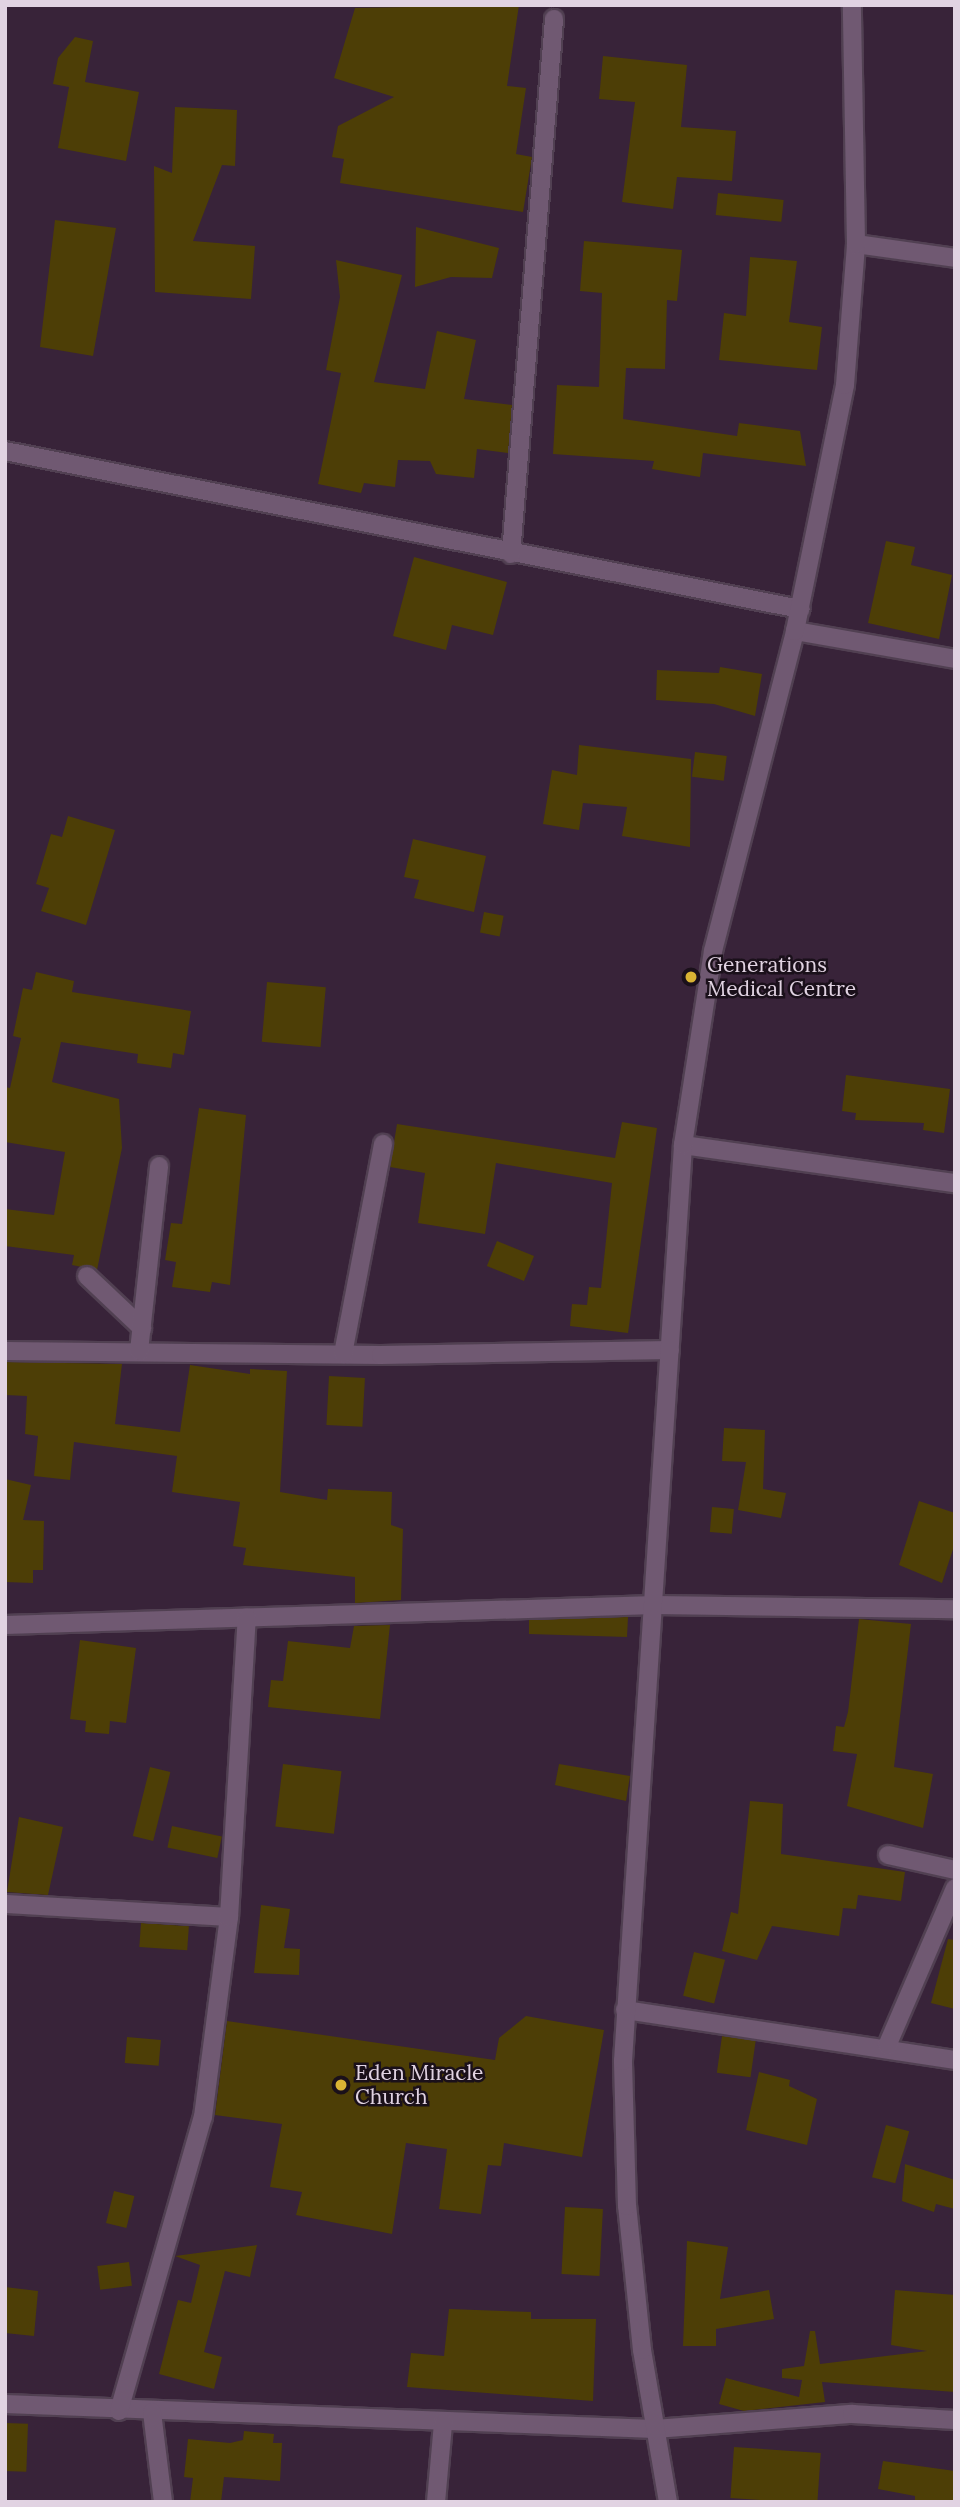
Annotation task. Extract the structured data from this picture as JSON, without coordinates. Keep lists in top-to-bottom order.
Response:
{
  "places": ["Generations Medical Centre", "Eden Miracle Church"]
}
